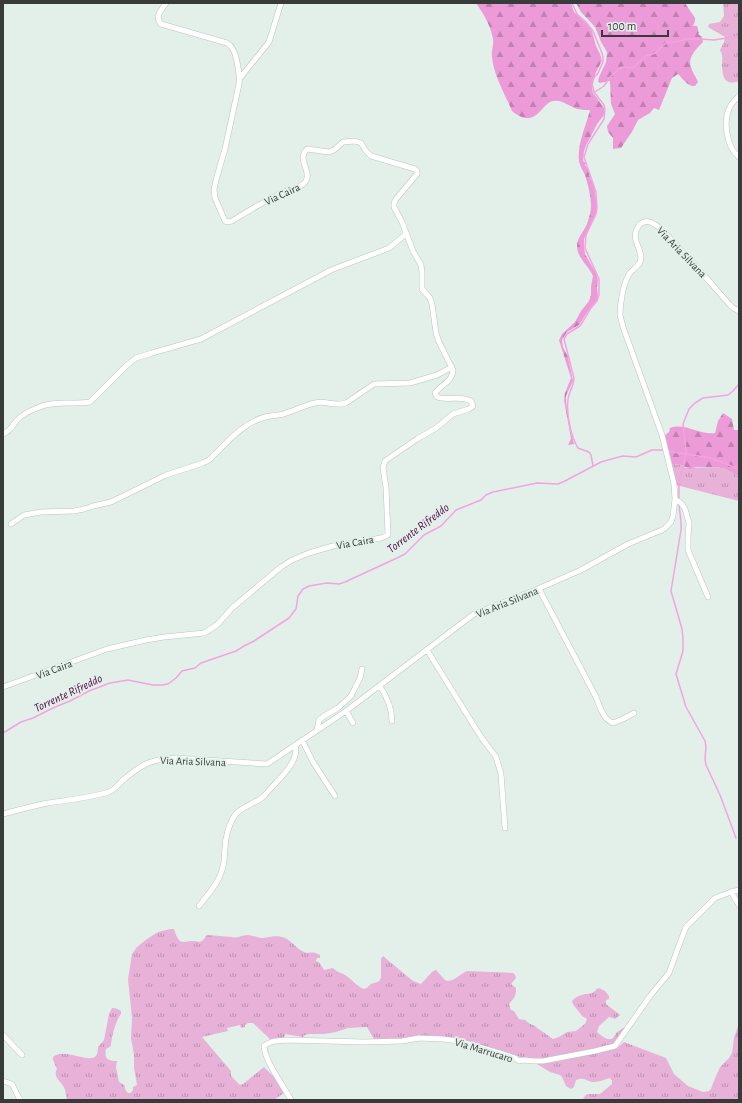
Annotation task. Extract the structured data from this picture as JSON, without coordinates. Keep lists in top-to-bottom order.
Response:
{
  "streets": {
    "street": ["Via Caira", "Via Aria Silvana", "Via Marrucaro"]
  },
  "water": ["Torrente Rifreddo"],
  "scale_bar": "100 m"
}
